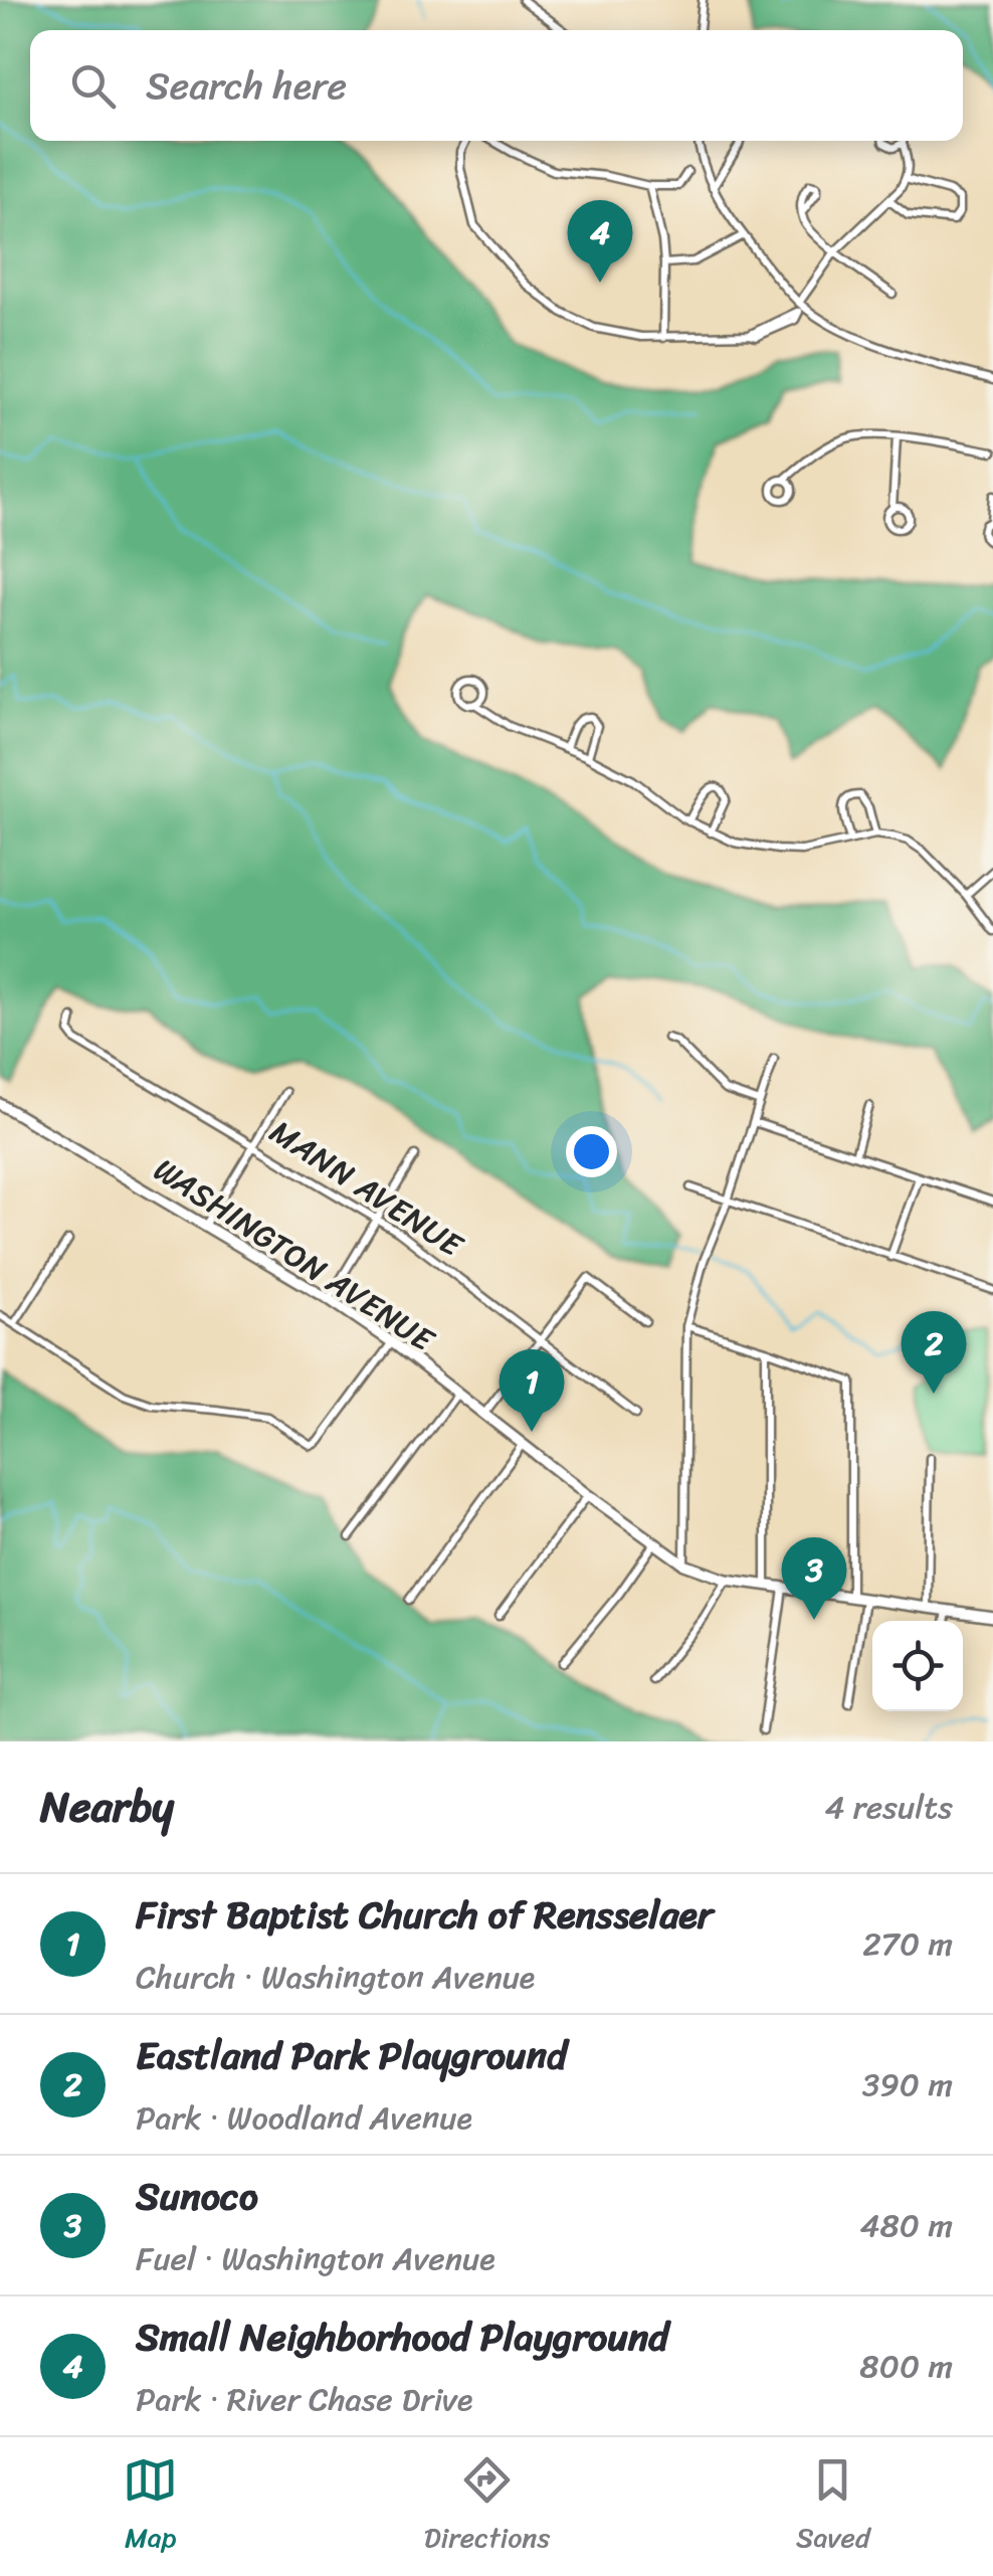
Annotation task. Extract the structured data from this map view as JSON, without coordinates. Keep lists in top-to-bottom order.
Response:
{
  "streets": {
    "street": ["MANN AVENUE", "WASHINGTON AVENUE"]
  },
  "page": {
    "search": "Search here",
    "pins": [
      "4",
      "2",
      "1",
      "3"
    ],
    "heading": ["Nearby", "4 results"],
    "list": [
      {
        "mark": "1",
        "name": "First Baptist Church of Rensselaer",
        "note": "Church · Washington Avenue",
        "value": "270 m"
      },
      {
        "mark": "2",
        "name": "Eastland Park Playground",
        "note": "Park · Woodland Avenue",
        "value": "390 m"
      },
      {
        "mark": "3",
        "name": "Sunoco",
        "note": "Fuel · Washington Avenue",
        "value": "480 m"
      },
      {
        "mark": "4",
        "name": "Small Neighborhood Playground",
        "note": "Park · River Chase Drive",
        "value": "800 m"
      }
    ],
    "nav": ["Map", "Directions", "Saved"]
  }
}
